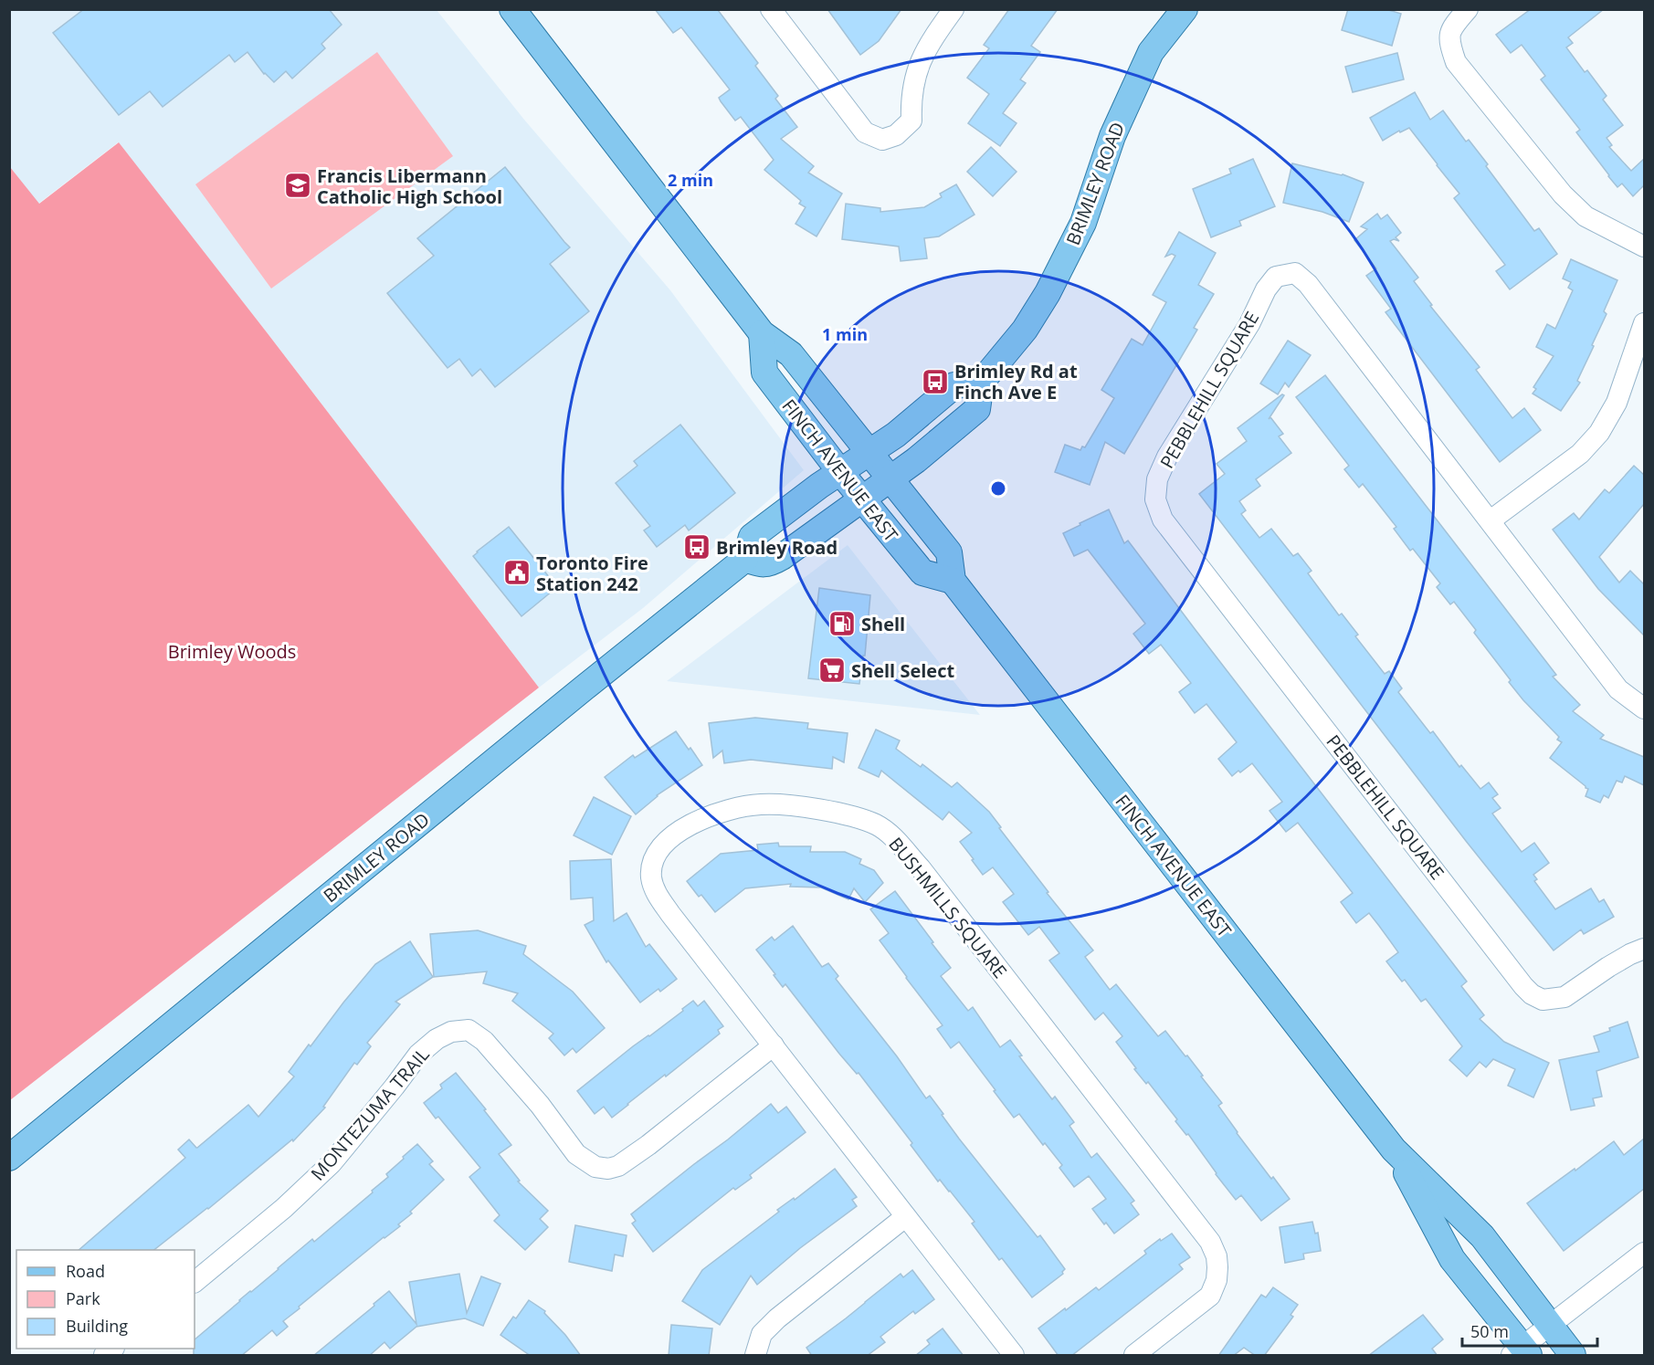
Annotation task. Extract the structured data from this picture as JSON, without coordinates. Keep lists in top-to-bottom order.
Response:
{
  "streets": {
    "main road": ["BRIMLEY ROAD", "FINCH AVENUE EAST"],
    "street": ["PEBBLEHILL SQUARE", "BUSHMILLS SQUARE", "MONTEZUMA TRAIL"]
  },
  "crossings": [
    ["BRIMLEY ROAD", "FINCH AVENUE EAST"],
    ["BUSHMILLS SQUARE", "MONTEZUMA TRAIL"]
  ],
  "parks": ["Brimley Woods"],
  "places": {
    "school or university": ["Francis Libermann Catholic High School"],
    "bus stop": ["Brimley Rd at Finch Ave E", "Brimley Road"],
    "public building": ["Toronto Fire Station 242"],
    "fuel station": ["Shell"],
    "supermarket": ["Shell Select"]
  },
  "legend": ["Road", "Park", "Building"],
  "scale_bar": "50 m",
  "rings": ["2 min", "1 min"]
}
